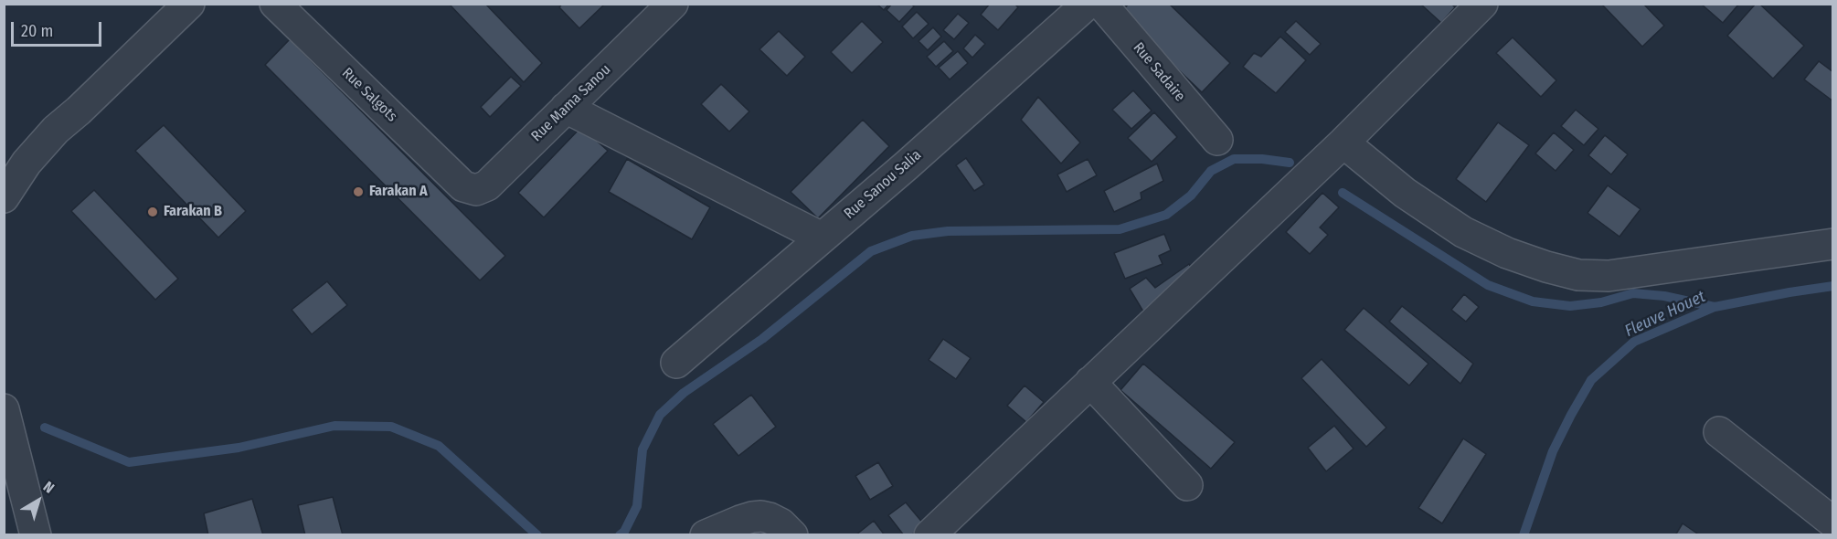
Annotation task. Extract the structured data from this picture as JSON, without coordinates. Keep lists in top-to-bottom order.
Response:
{
  "streets": {
    "street": [
      "Rue Sadaire",
      "Rue Salgots",
      "Rue Mama Sanou",
      "Rue Sanou Salia"
    ]
  },
  "crossings": [
    ["Rue Salgots", "Rue Mama Sanou"]
  ],
  "water": ["Fleuve Houet"],
  "places": ["Farakan A", "Farakan B"],
  "scale_bar": "20 m",
  "north": "top right"
}
